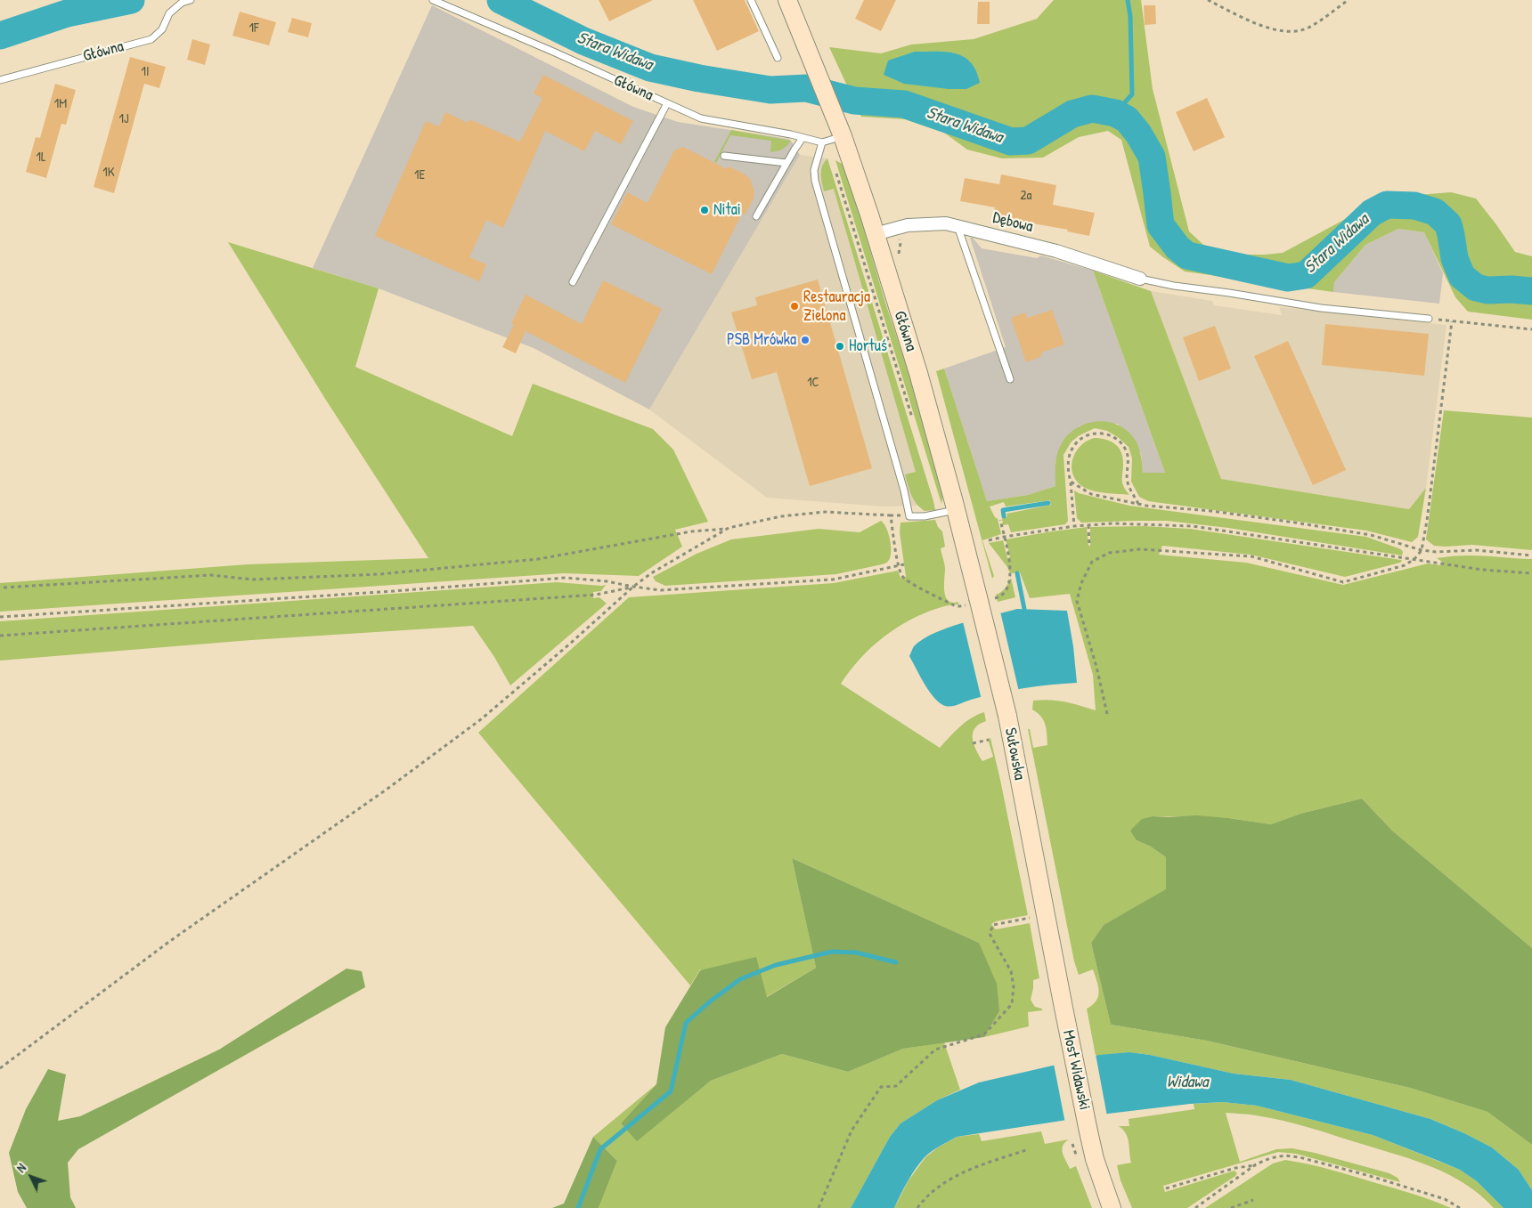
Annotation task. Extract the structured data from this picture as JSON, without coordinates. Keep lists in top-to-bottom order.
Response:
{
  "streets": {
    "main road": ["Główna", "Sułowska", "Most Widawski"],
    "street": ["Dębowa"]
  },
  "crossings": [
    ["Główna", "Dębowa"],
    ["Główna", "Sułowska"],
    ["Sułowska", "Most Widawski"]
  ],
  "water": ["Stara Widawa", "Widawa"],
  "places": [
    "Nitai",
    "Restauracja Zielona",
    "PSB Mrówka",
    "Hortuś"
  ],
  "house_numbers": [
    "1F",
    "1I",
    "1M",
    "1J",
    "1L",
    "1K",
    "1E",
    "2a",
    "1C"
  ],
  "north": "top left"
}
